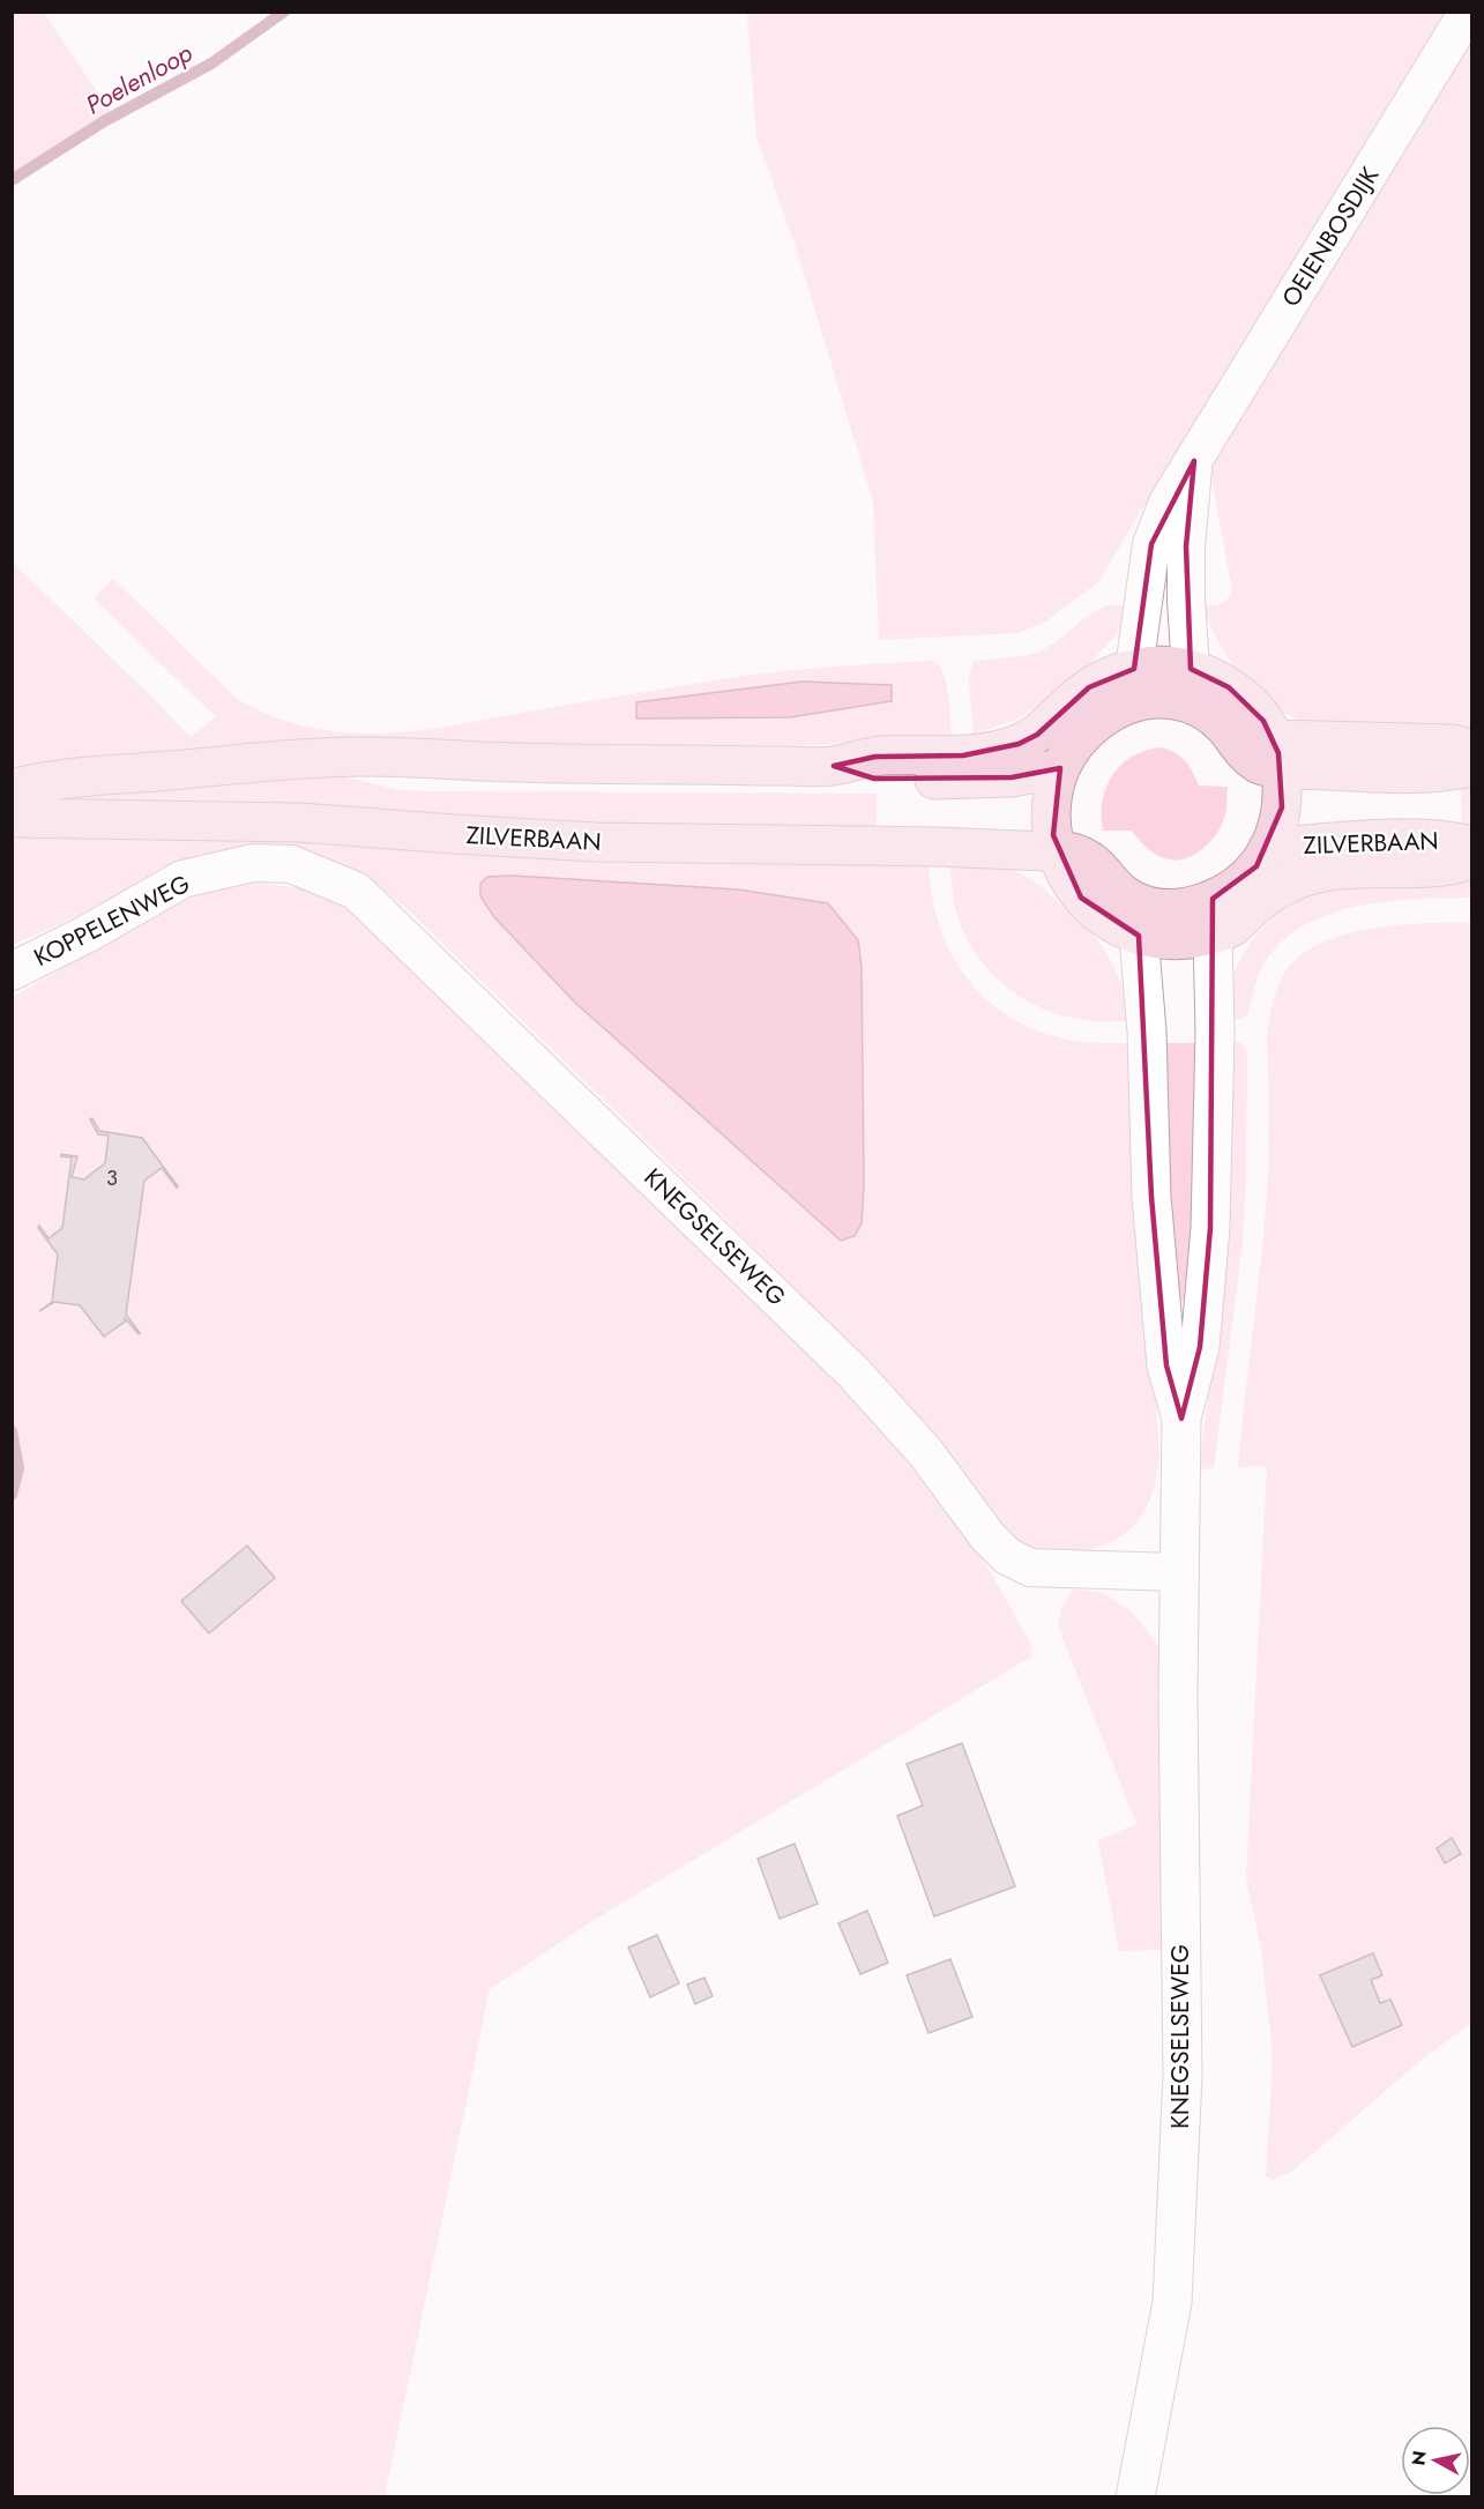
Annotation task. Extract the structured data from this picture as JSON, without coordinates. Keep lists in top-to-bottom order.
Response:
{
  "streets": {
    "main road": ["ZILVERBAAN"],
    "street": ["OEIENBOSDIJK", "KOPPELENWEG", "KNEGSELSEWEG"]
  },
  "crossings": [
    ["ZILVERBAAN", "KNEGSELSEWEG"],
    ["KOPPELENWEG", "KNEGSELSEWEG"]
  ],
  "water": ["Poelenloop"],
  "house_numbers": ["3"],
  "north": "left"
}
